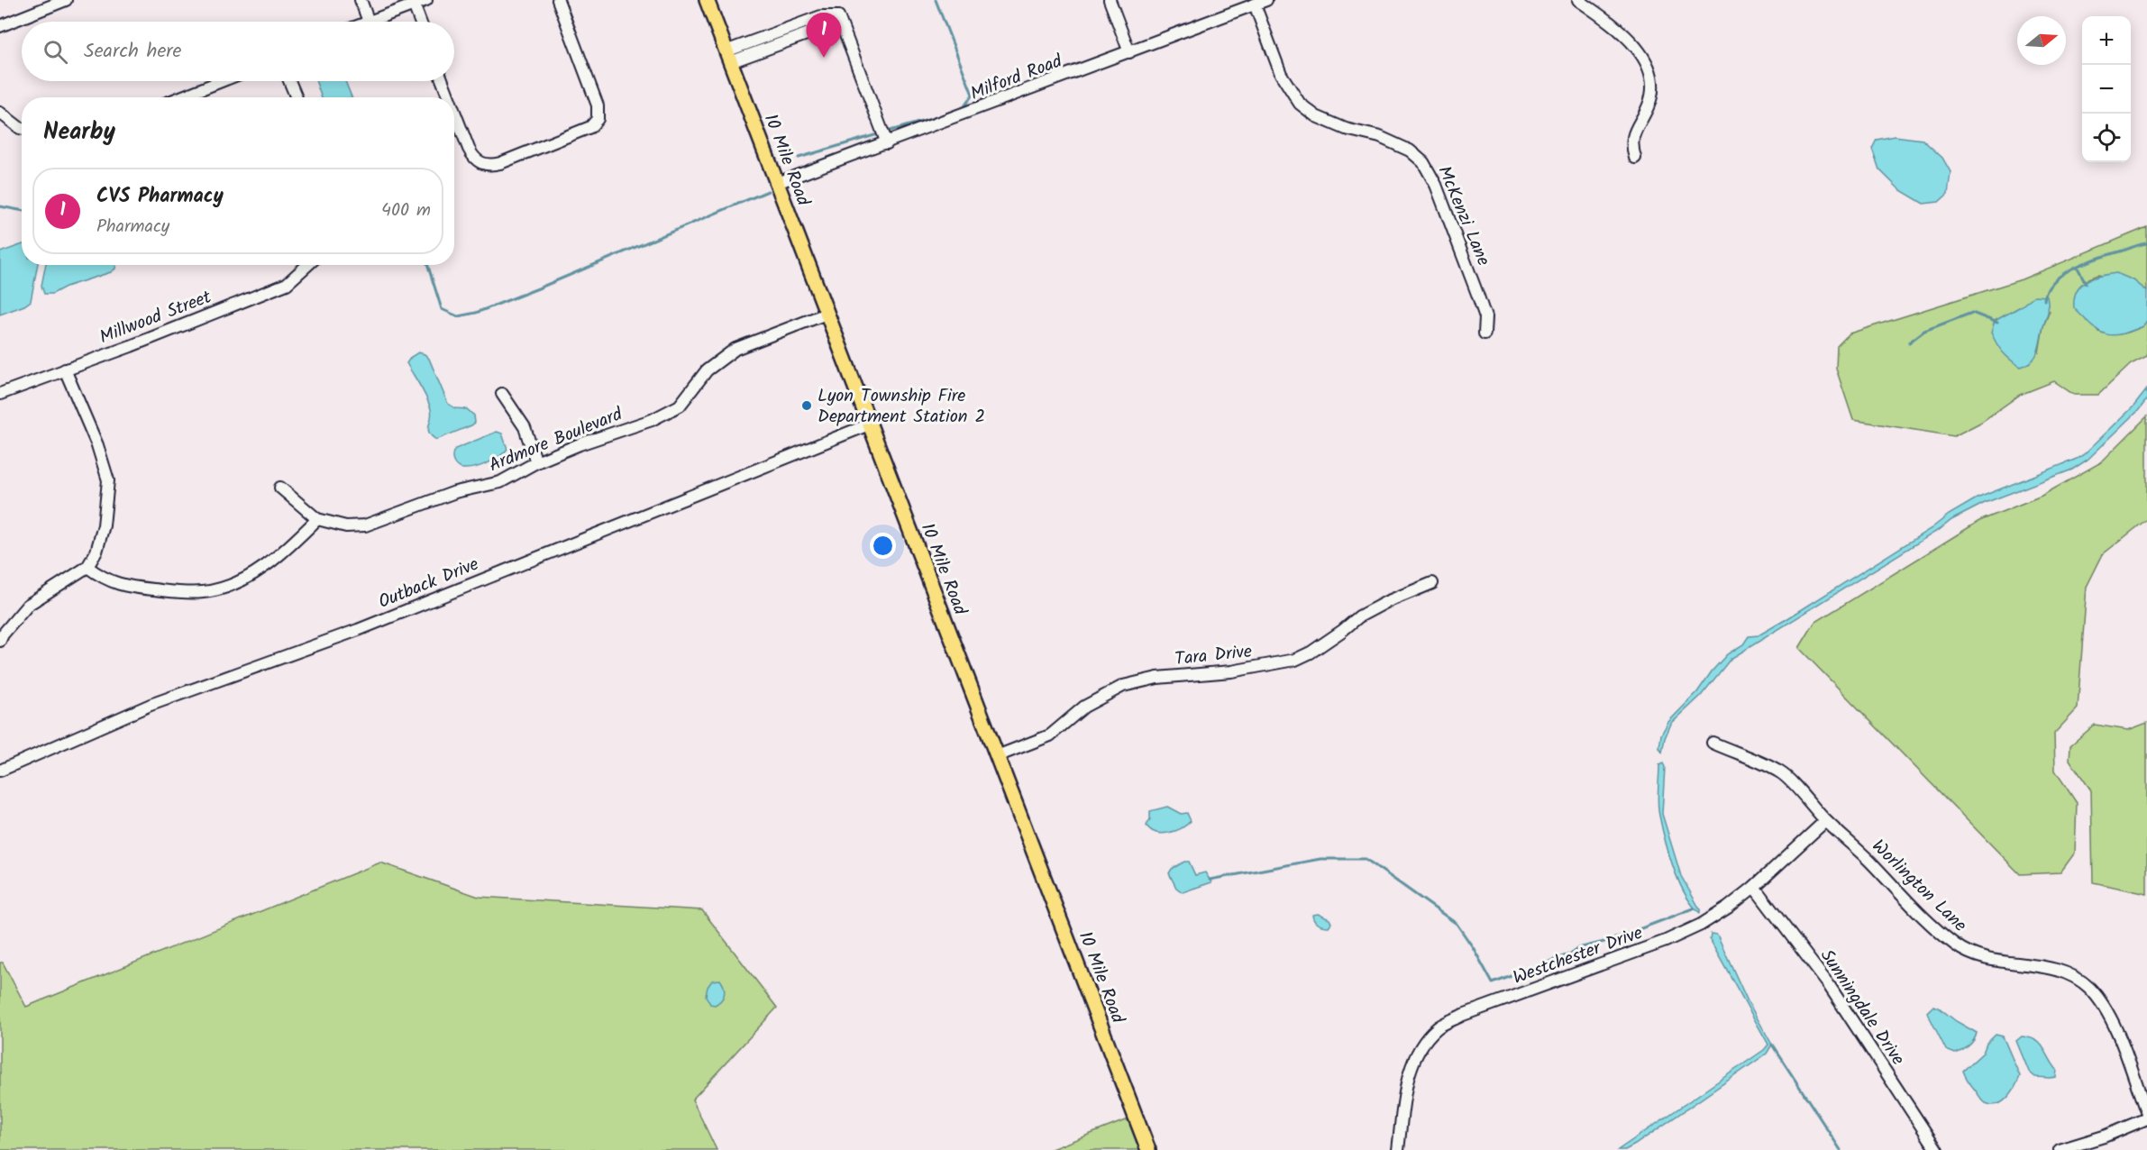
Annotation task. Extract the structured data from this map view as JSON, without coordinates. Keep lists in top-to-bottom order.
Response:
{
  "streets": {
    "main road": ["10 Mile Road"],
    "street": [
      "Milford Road",
      "McKenzi Lane",
      "Millwood Street",
      "Ardmore Boulevard",
      "Outback Drive",
      "Tara Drive",
      "Worlington Lane",
      "Westchester Drive",
      "Sunningdale Drive"
    ]
  },
  "crossings": [
    ["Milford Road", "10 Mile Road"],
    ["Milford Road", "McKenzi Lane"],
    ["10 Mile Road", "Ardmore Boulevard"],
    ["10 Mile Road", "Outback Drive"],
    ["10 Mile Road", "Tara Drive"],
    ["Worlington Lane", "Westchester Drive"],
    ["Westchester Drive", "Sunningdale Drive"]
  ],
  "places": ["Lyon Township Fire Department Station 2"],
  "north": "right",
  "page": {
    "pins": "1",
    "map_buttons": ["+", "−"],
    "search": "Search here",
    "heading": "Nearby",
    "list": [
      {
        "mark": "1",
        "name": "CVS Pharmacy",
        "note": "Pharmacy",
        "value": "400 m"
      }
    ]
  }
}
